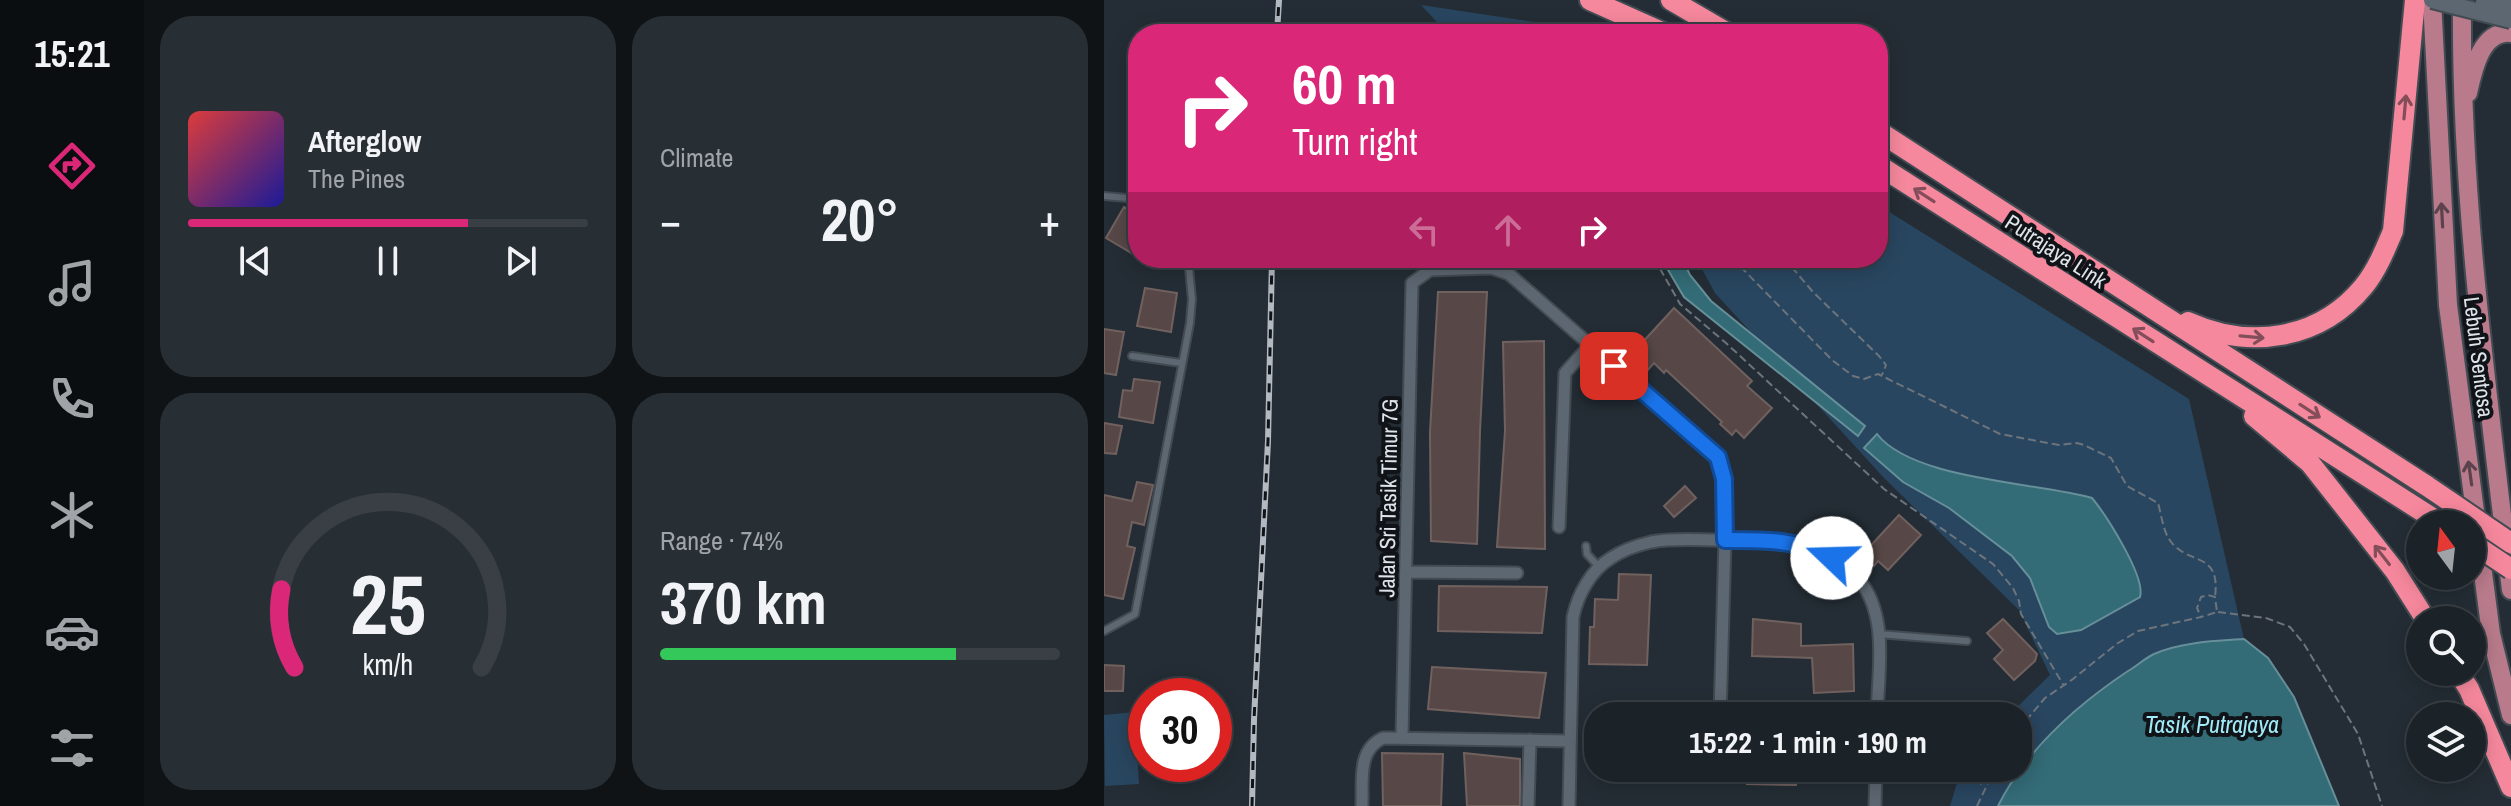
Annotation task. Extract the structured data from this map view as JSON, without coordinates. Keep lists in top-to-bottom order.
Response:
{
  "streets": {
    "highway": ["Putrajaya Link"],
    "main road": ["Lebuh Sentosa"],
    "street": ["Jalan Sri Tasik Timur 7G"]
  },
  "water": ["Tasik Putrajaya"],
  "north": "top",
  "page": {
    "tabs": "15:21",
    "tile": [
      "Climate",
      ["Range · 74%", "370 km"]
    ],
    "turn": ["60 m", "Turn right"],
    "song": ["Afterglow", "The Pines"],
    "heat": ["−", "20°", "+"],
    "limit": "30",
    "trip": "15:22 · 1 min · 190 m",
    "gauge": ["25", "km/h"]
  }
}
